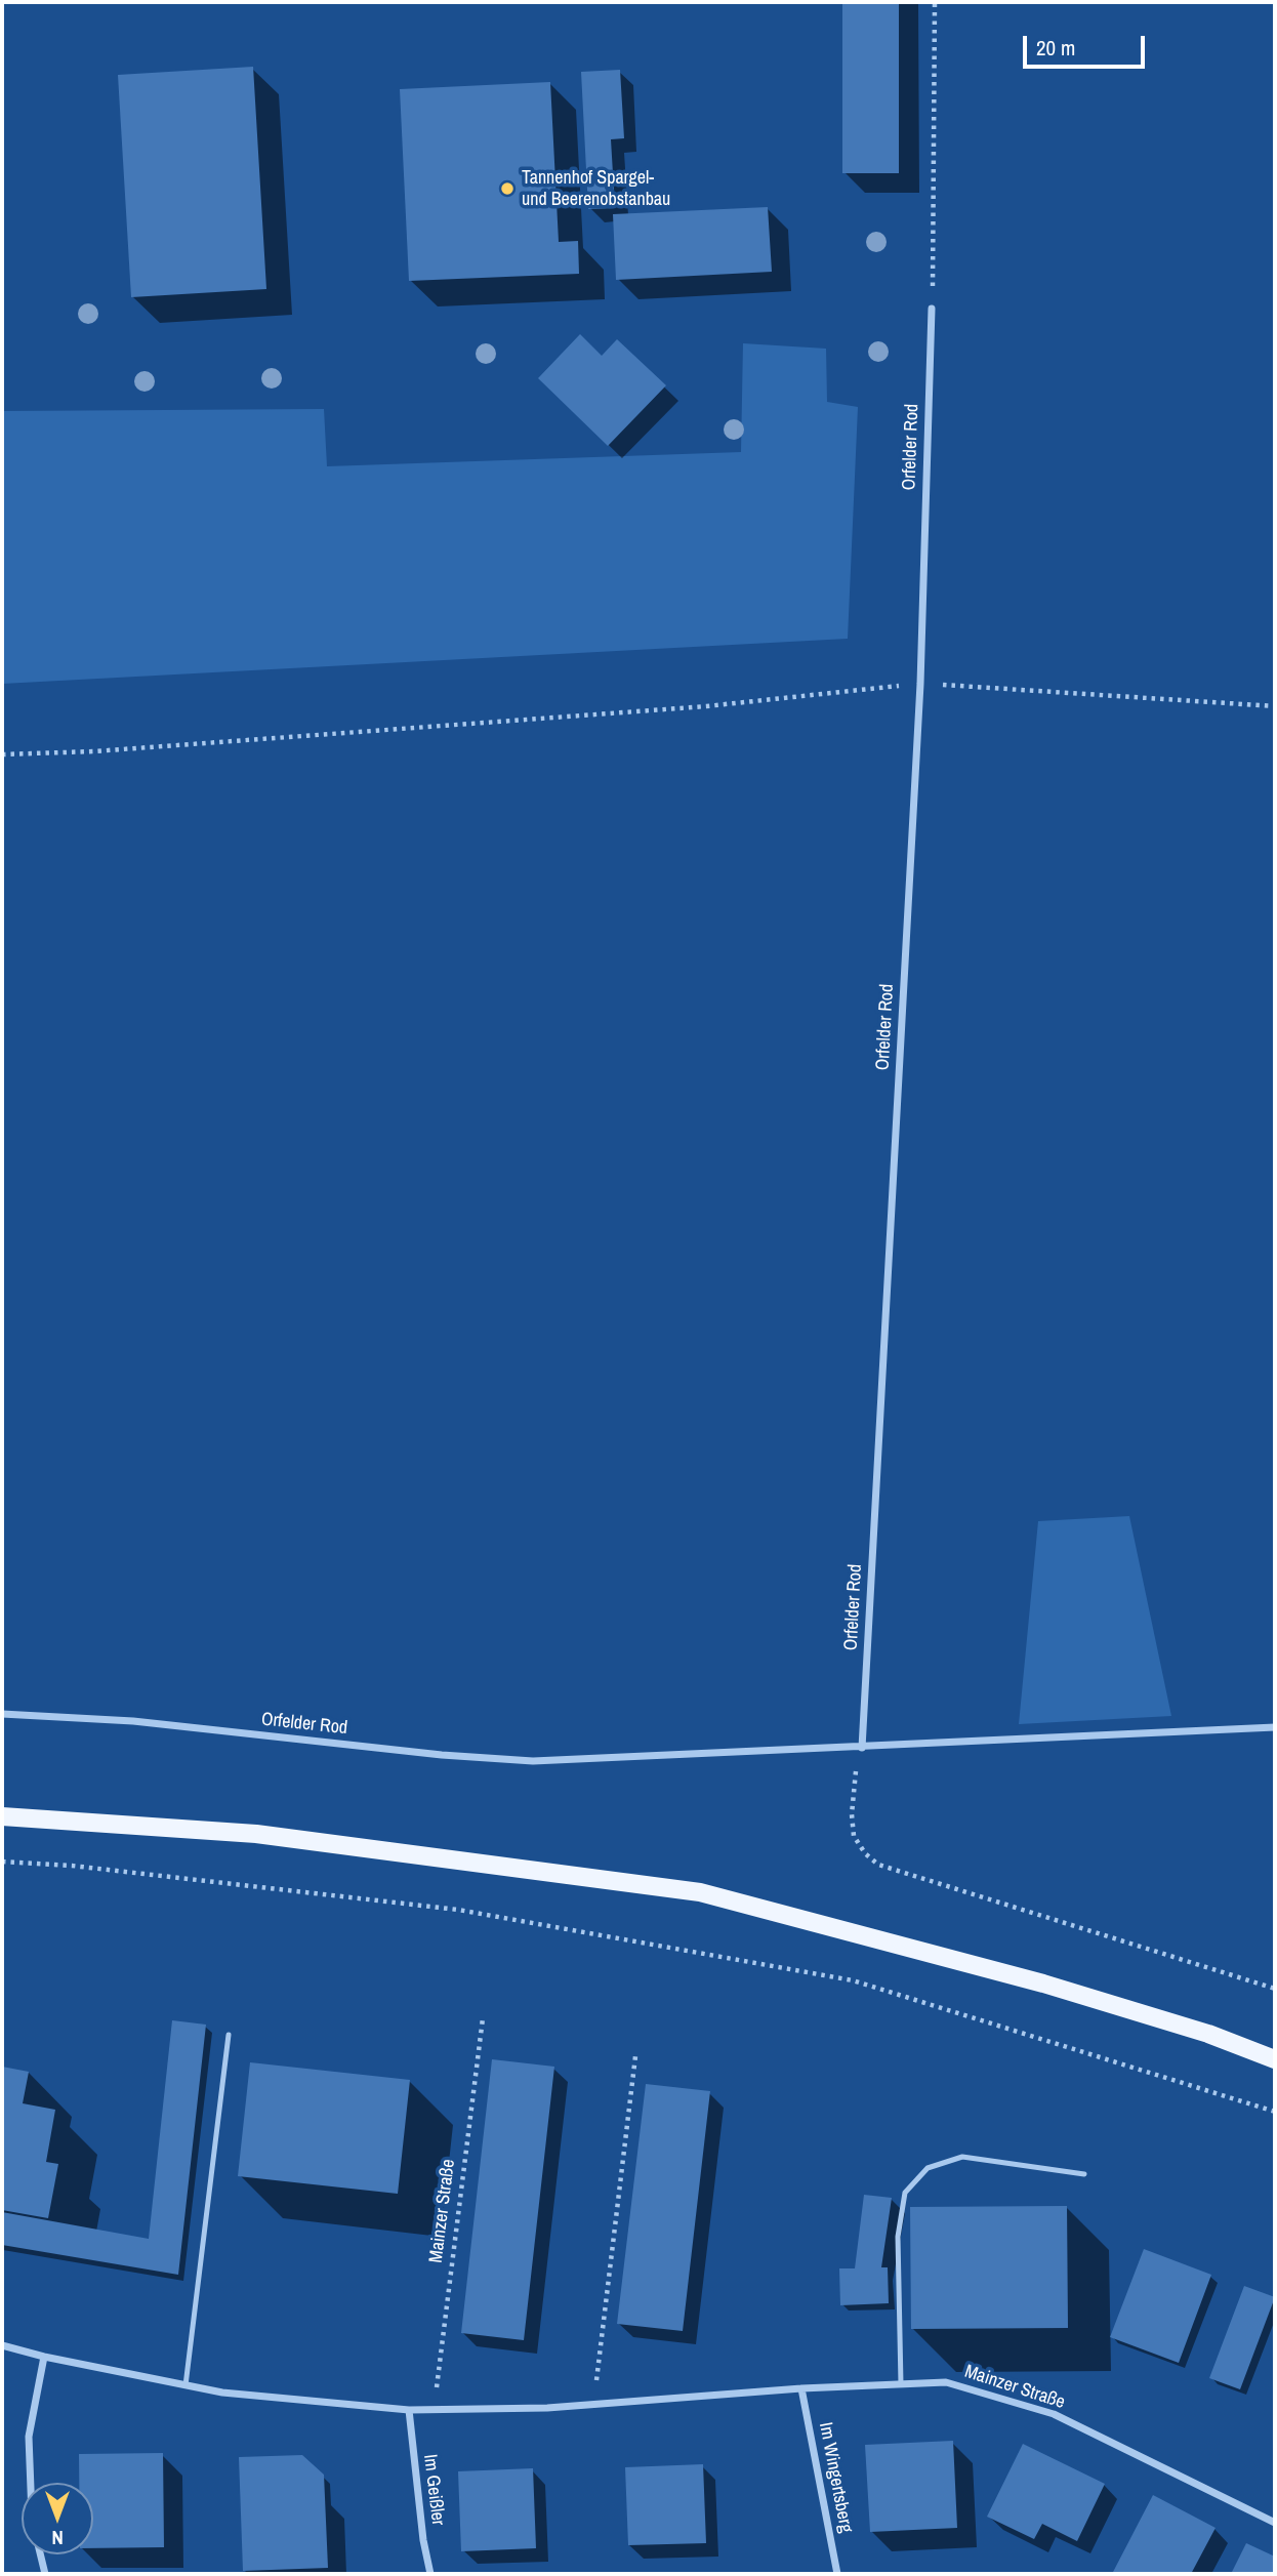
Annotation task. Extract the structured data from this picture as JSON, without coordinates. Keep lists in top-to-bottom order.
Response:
{
  "streets": {
    "street": [
      "Orfelder Rod",
      "Mainzer Straße",
      "Im Wingertsberg",
      "Im Geißler"
    ]
  },
  "crossings": [
    ["Mainzer Straße", "Im Wingertsberg"],
    ["Mainzer Straße", "Im Geißler"]
  ],
  "places": ["Tannenhof Spargel- und Beerenobstanbau"],
  "scale_bar": "20 m",
  "north": "bottom"
}
